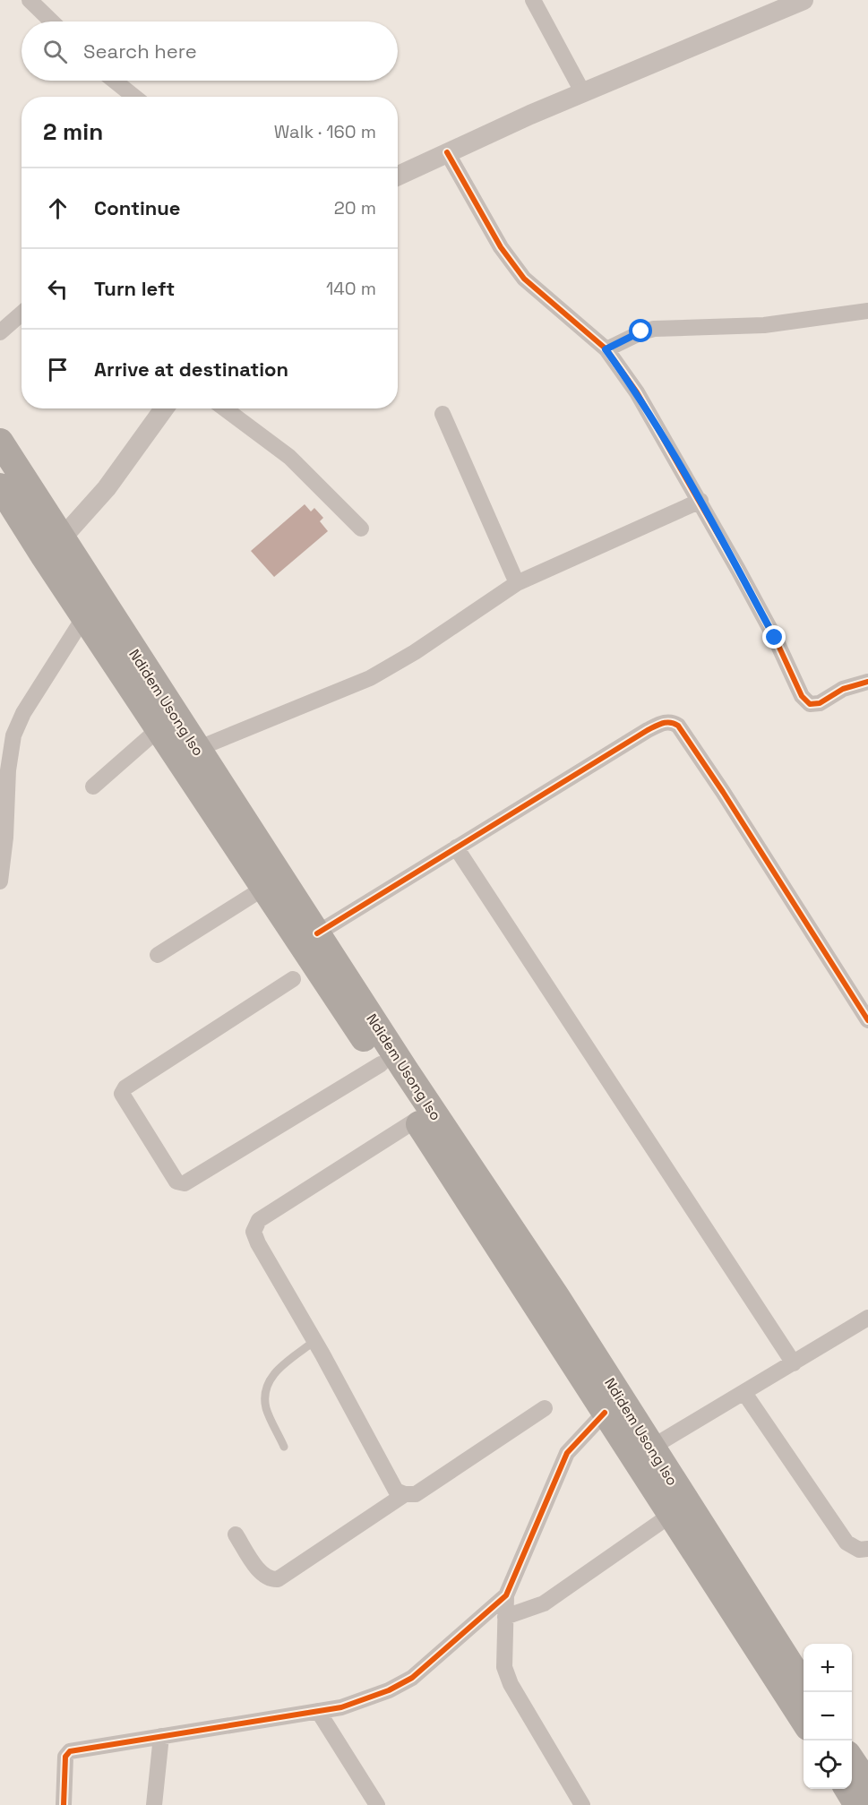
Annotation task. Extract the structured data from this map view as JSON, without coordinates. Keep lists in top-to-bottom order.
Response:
{
  "streets": {
    "highway": ["Ndidem Usong Iso"]
  },
  "page": {
    "search": "Search here",
    "heading": ["2 min", "Walk · 160 m"],
    "list": [
      ["Continue", "20 m"],
      ["Turn left", "140 m"],
      "Arrive at destination"
    ],
    "map_buttons": ["+", "−"]
  }
}
